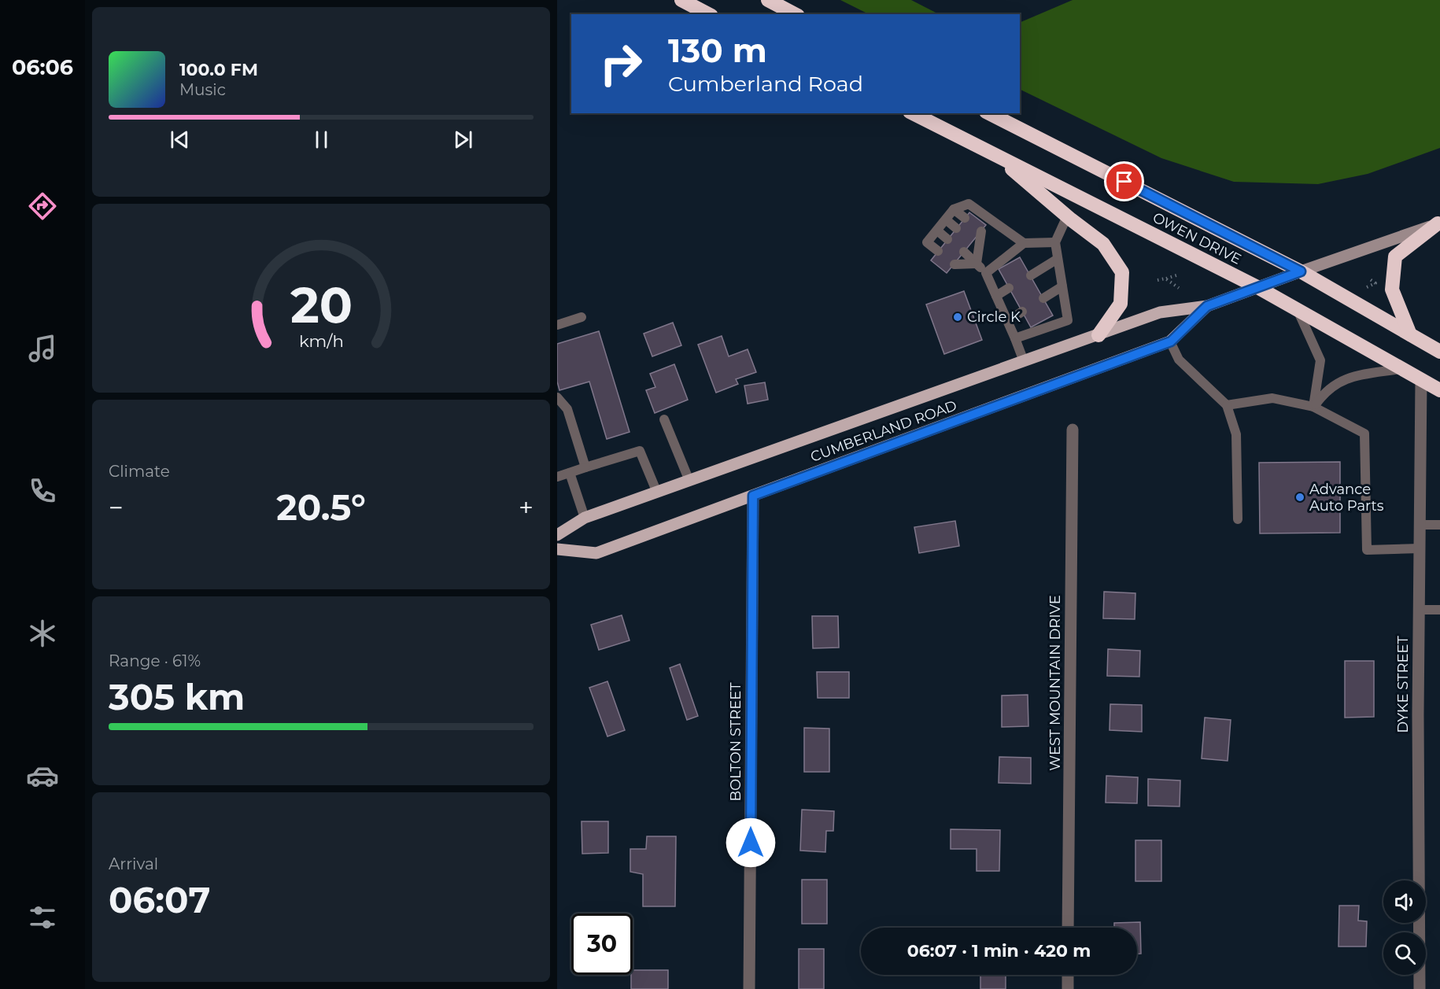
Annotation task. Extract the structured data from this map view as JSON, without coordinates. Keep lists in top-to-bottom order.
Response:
{
  "streets": {
    "highway": ["OWEN DRIVE"],
    "main road": ["CUMBERLAND ROAD"],
    "street": ["WEST MOUNTAIN DRIVE", "DYKE STREET", "BOLTON STREET"]
  },
  "crossings": [
    ["OWEN DRIVE", "CUMBERLAND ROAD"],
    ["OWEN DRIVE", "DYKE STREET"],
    ["CUMBERLAND ROAD", "BOLTON STREET"]
  ],
  "places": ["Circle K", "Advance Auto Parts"],
  "page": {
    "tabs": "06:06",
    "turn": ["130 m", "Cumberland Road"],
    "song": ["100.0 FM", "Music"],
    "tile": [
      "Climate",
      ["Range · 61%", "305 km"],
      ["Arrival", "06:07"]
    ],
    "heat": ["−", "20.5°", "+"],
    "limit": "30",
    "trip": "06:07 · 1 min · 420 m",
    "gauge": ["20", "km/h"]
  }
}
